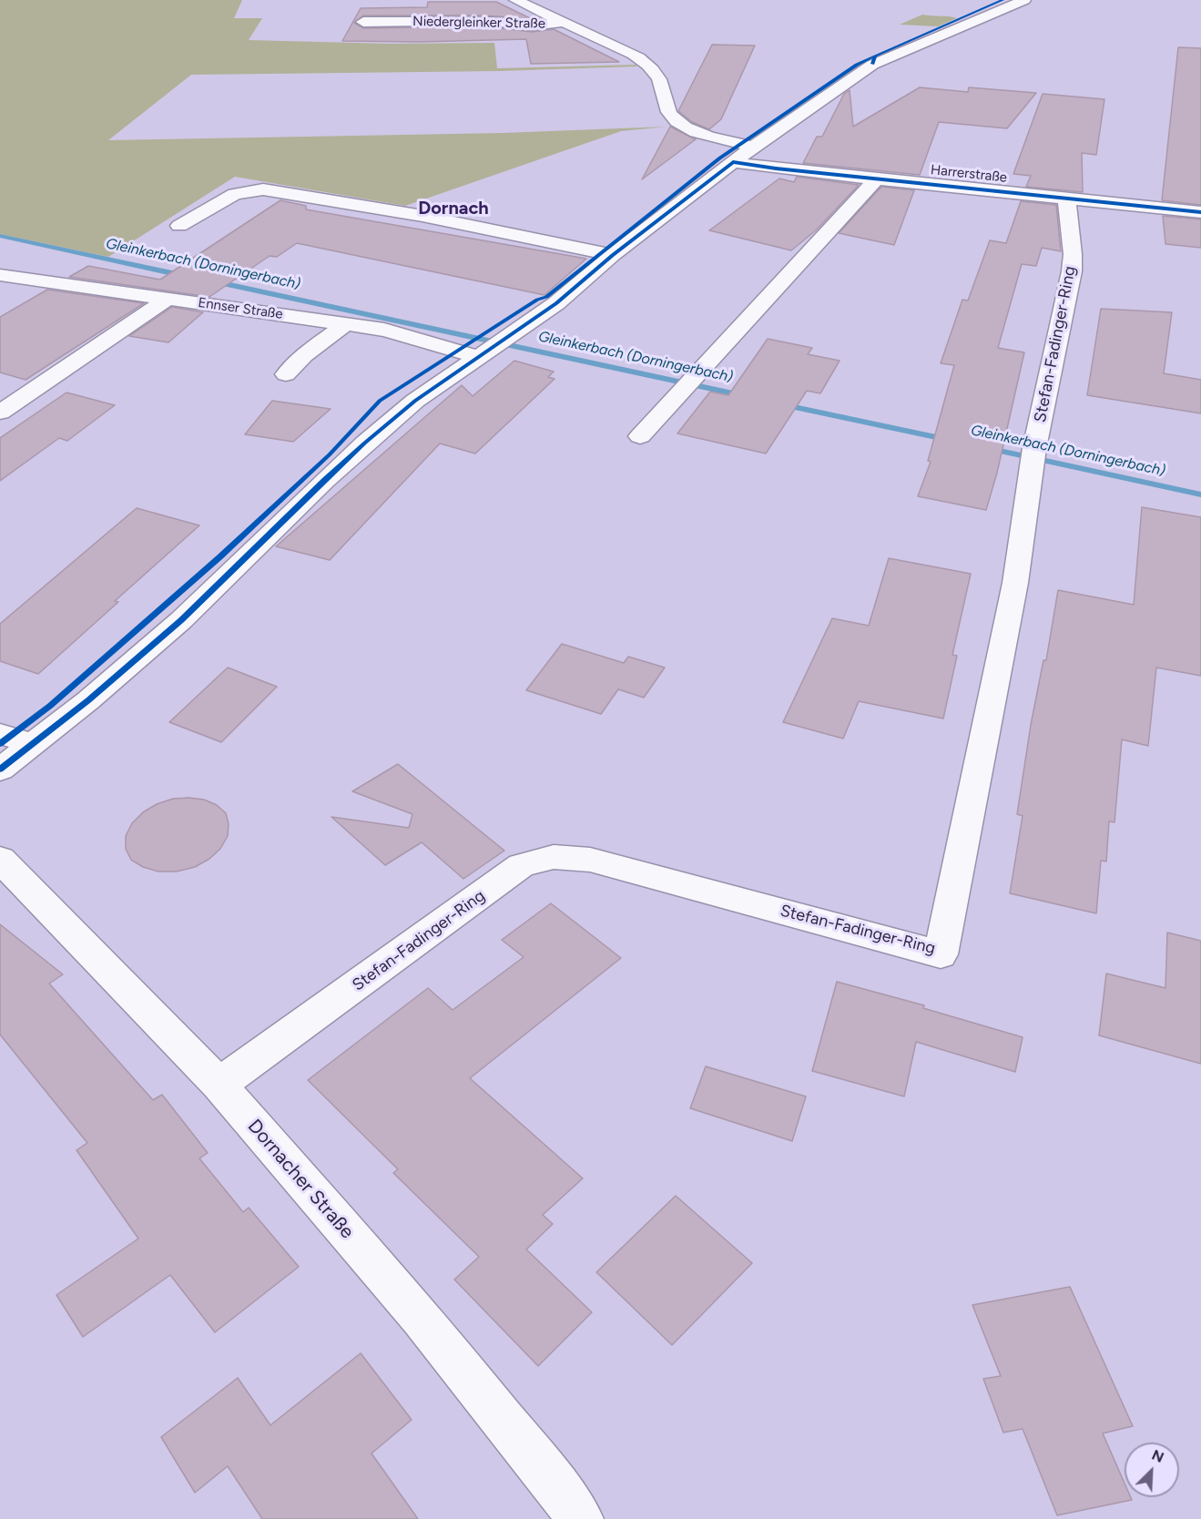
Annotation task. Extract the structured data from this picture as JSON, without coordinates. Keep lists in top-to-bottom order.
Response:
{
  "streets": {
    "street": [
      "Niedergleinker Straße",
      "Harrerstraße",
      "Ennser Straße",
      "Stefan-Fadinger-Ring",
      "Dornacher Straße"
    ]
  },
  "crossings": [
    ["Harrerstraße", "Stefan-Fadinger-Ring"],
    ["Stefan-Fadinger-Ring", "Dornacher Straße"]
  ],
  "districts": ["Dornach"],
  "water": ["Gleinkerbach (Dorningerbach)"],
  "north": "top right"
}
